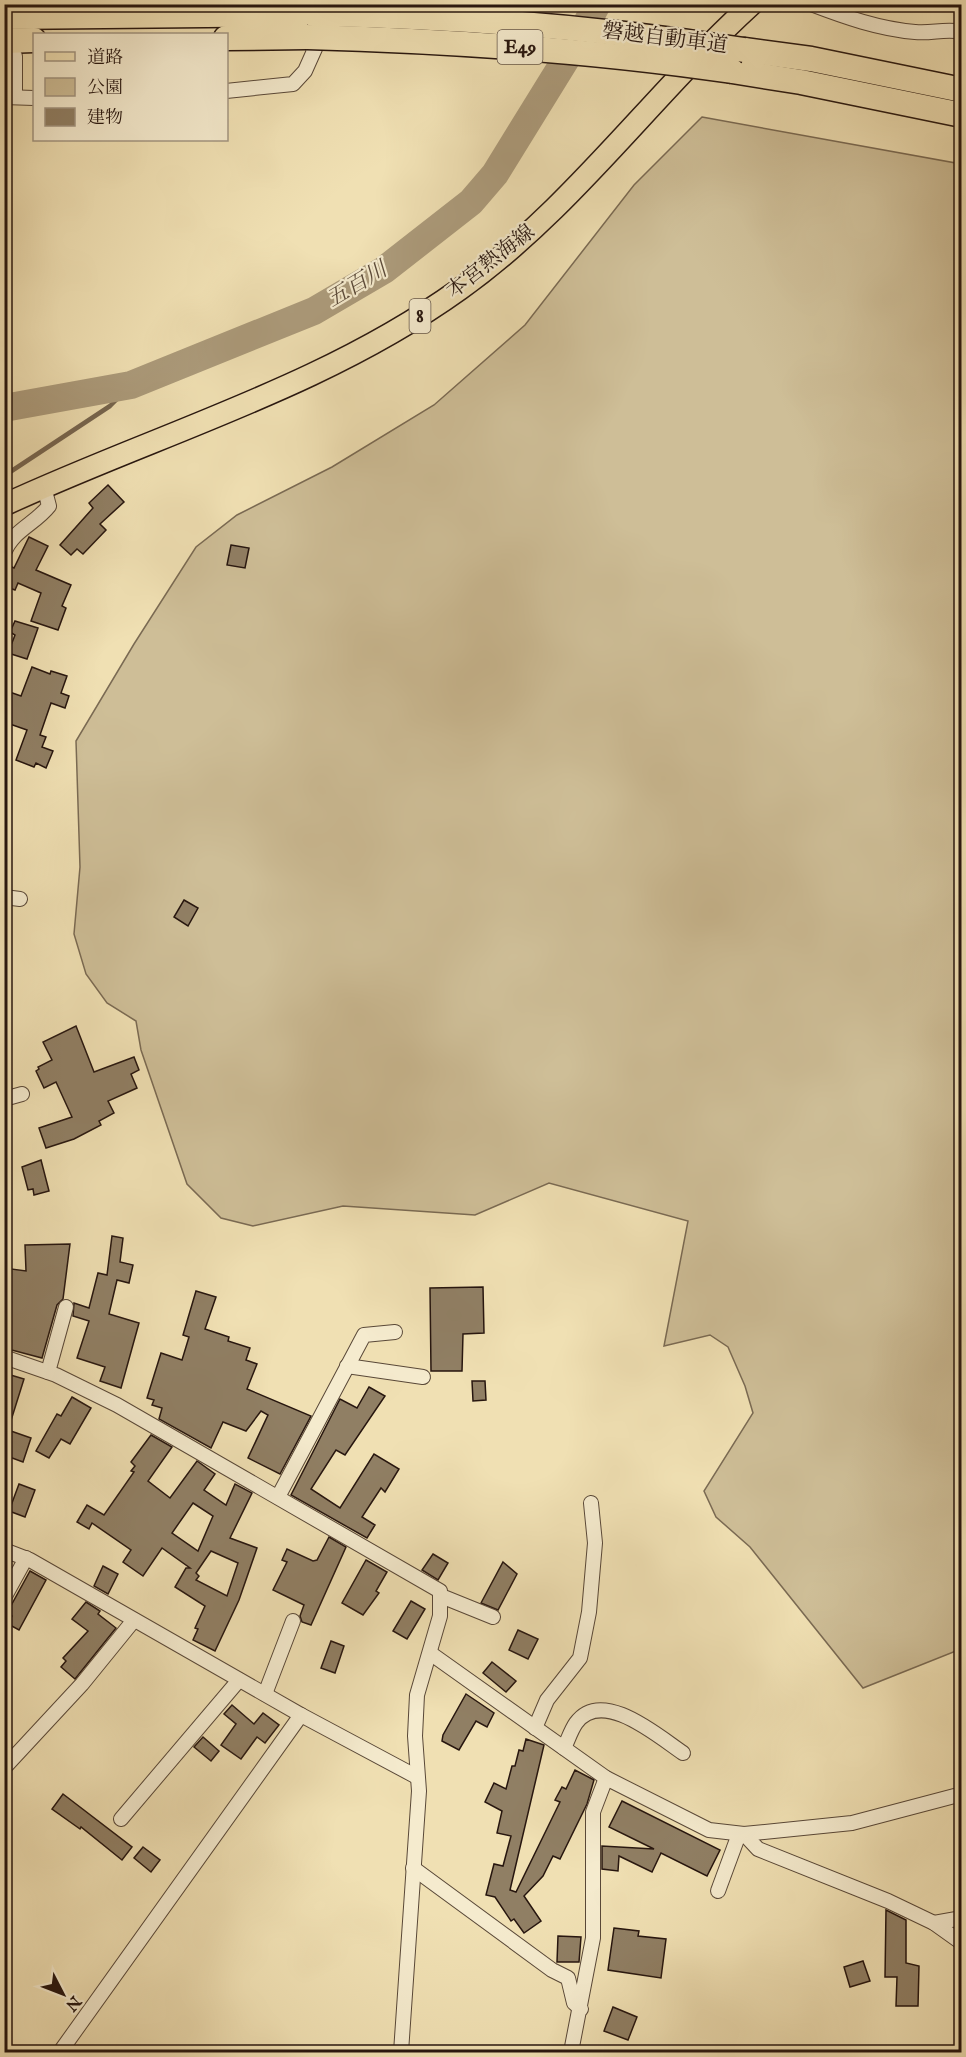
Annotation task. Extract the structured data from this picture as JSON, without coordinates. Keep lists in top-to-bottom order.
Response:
{
  "streets": {
    "highway": ["磐越自動車道", "E49"],
    "main road": ["本宮熱海線", "8"]
  },
  "water": ["五百川"],
  "legend": ["道路", "公園", "建物"],
  "north": "bottom right"
}
